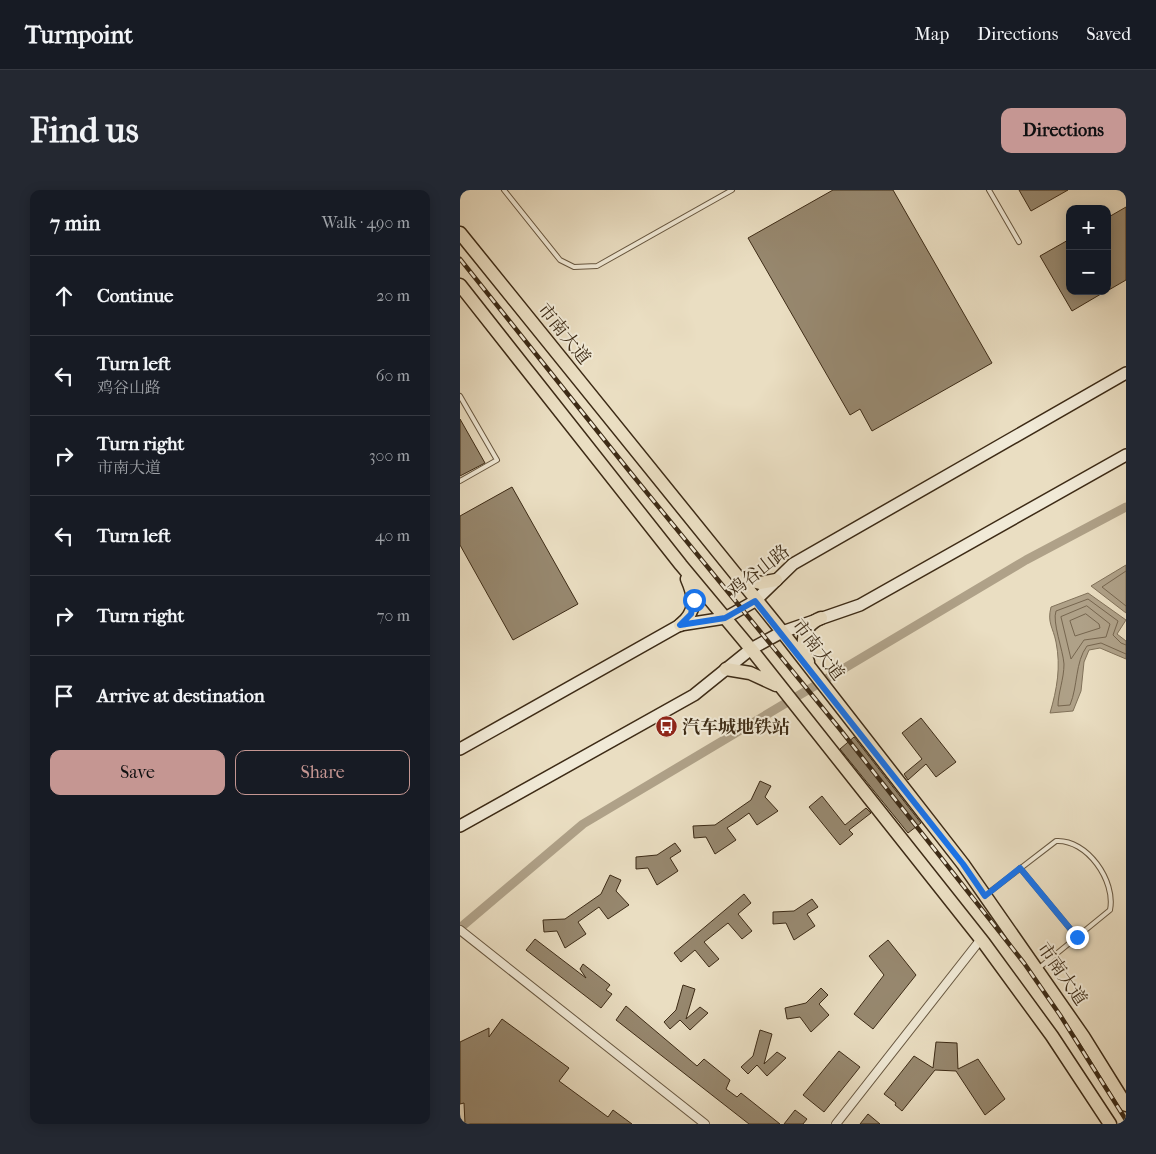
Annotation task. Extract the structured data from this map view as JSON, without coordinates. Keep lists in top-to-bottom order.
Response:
{
  "streets": {
    "main road": ["市南大道", "鸡谷山路"]
  },
  "crossings": [
    ["市南大道", "鸡谷山路"]
  ],
  "places": {
    "bus stop": ["汽车城地铁站"]
  },
  "page": {
    "header": "Turnpoint",
    "nav": ["Map", "Directions", "Saved"],
    "buttons": [
      "Directions",
      ["Save", "Share"]
    ],
    "title": "Find us",
    "heading": ["7 min", "Walk · 490 m"],
    "map_buttons": ["+", "−"],
    "list": [
      ["Continue", "20 m"],
      ["Turn left", "鸡谷山路", "60 m"],
      ["Turn right", "市南大道", "300 m"],
      ["Turn left", "40 m"],
      ["Turn right", "70 m"],
      "Arrive at destination"
    ]
  }
}
